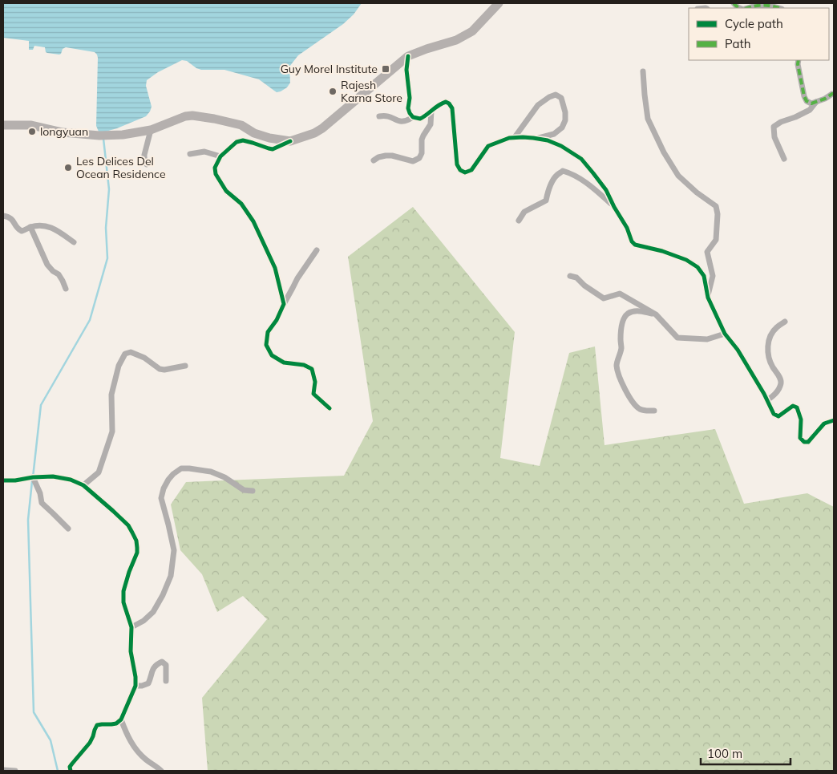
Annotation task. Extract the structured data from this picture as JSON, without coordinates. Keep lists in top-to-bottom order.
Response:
{
  "places": {
    "transit": ["Guy Morel Institute"],
    "other": ["Rajesh Karna Store", "longyuan", "Les Delices Del Ocean Residence"]
  },
  "legend": ["Cycle path", "Path"],
  "scale_bar": "100 m"
}
